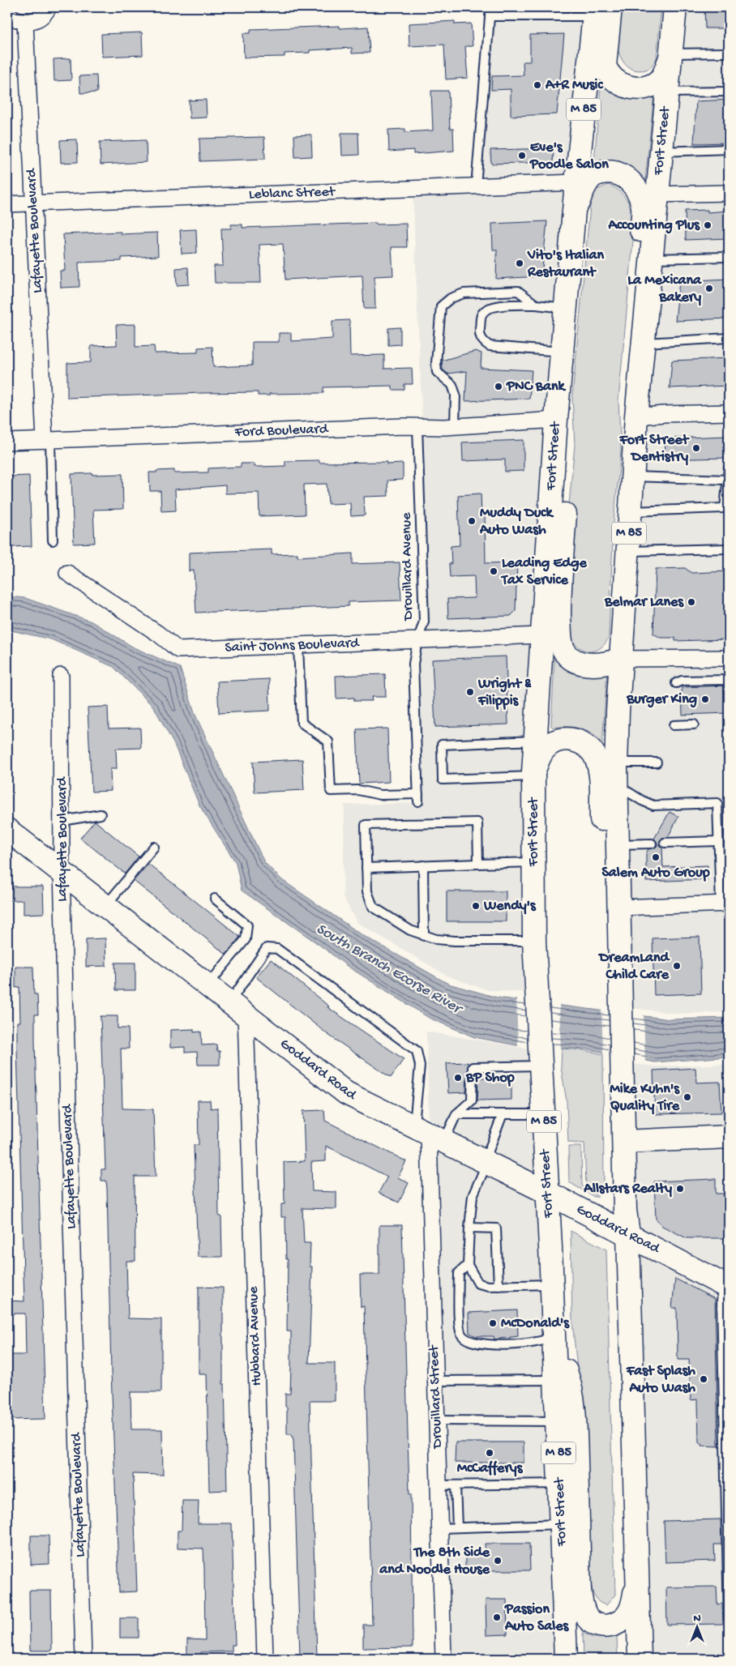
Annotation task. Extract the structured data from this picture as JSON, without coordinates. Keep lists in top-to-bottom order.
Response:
{
  "streets": {
    "main road": ["M 85", "Fort Street", "Goddard Road"],
    "street": [
      "Leblanc Street",
      "Lafayette Boulevard",
      "Ford Boulevard",
      "Saint Johns Boulevard",
      "Hubbard Avenue",
      "Drouillard Street"
    ],
    "lane": ["Drouillard Avenue"]
  },
  "crossings": [
    ["Fort Street", "Leblanc Street"],
    ["Fort Street", "Ford Boulevard"],
    ["Fort Street", "Saint Johns Boulevard"],
    ["Fort Street", "Goddard Road"],
    ["Leblanc Street", "Lafayette Boulevard"],
    ["Lafayette Boulevard", "Ford Boulevard"],
    ["Lafayette Boulevard", "Goddard Road"],
    ["Ford Boulevard", "Drouillard Avenue"],
    ["Drouillard Avenue", "Saint Johns Boulevard"],
    ["Goddard Road", "Hubbard Avenue"],
    ["Goddard Road", "Drouillard Street"]
  ],
  "water": ["South Branch Ecorse River"],
  "places": [
    "A+R Music",
    "Eve's Poodle Salon",
    "Accounting Plus",
    "Vito's Italian Restaurant",
    "La Mexicana Bakery",
    "PNC Bank",
    "Fort Street Dentistry",
    "Muddy Duck Auto Wash",
    "Leading Edge Tax Service",
    "Belmar Lanes",
    "Wright & Filippis",
    "Burger King",
    "Salem Auto Group",
    "Wendy's",
    "DreamLand Child Care",
    "BP Shop",
    "Mike Kuhn's Quality Tire",
    "Allstars Realty",
    "McDonald's",
    "Fast Splash Auto Wash",
    "McCafferys",
    "The 8th Side and Noodle House",
    "Passion Auto Sales"
  ],
  "north": "top"
}
